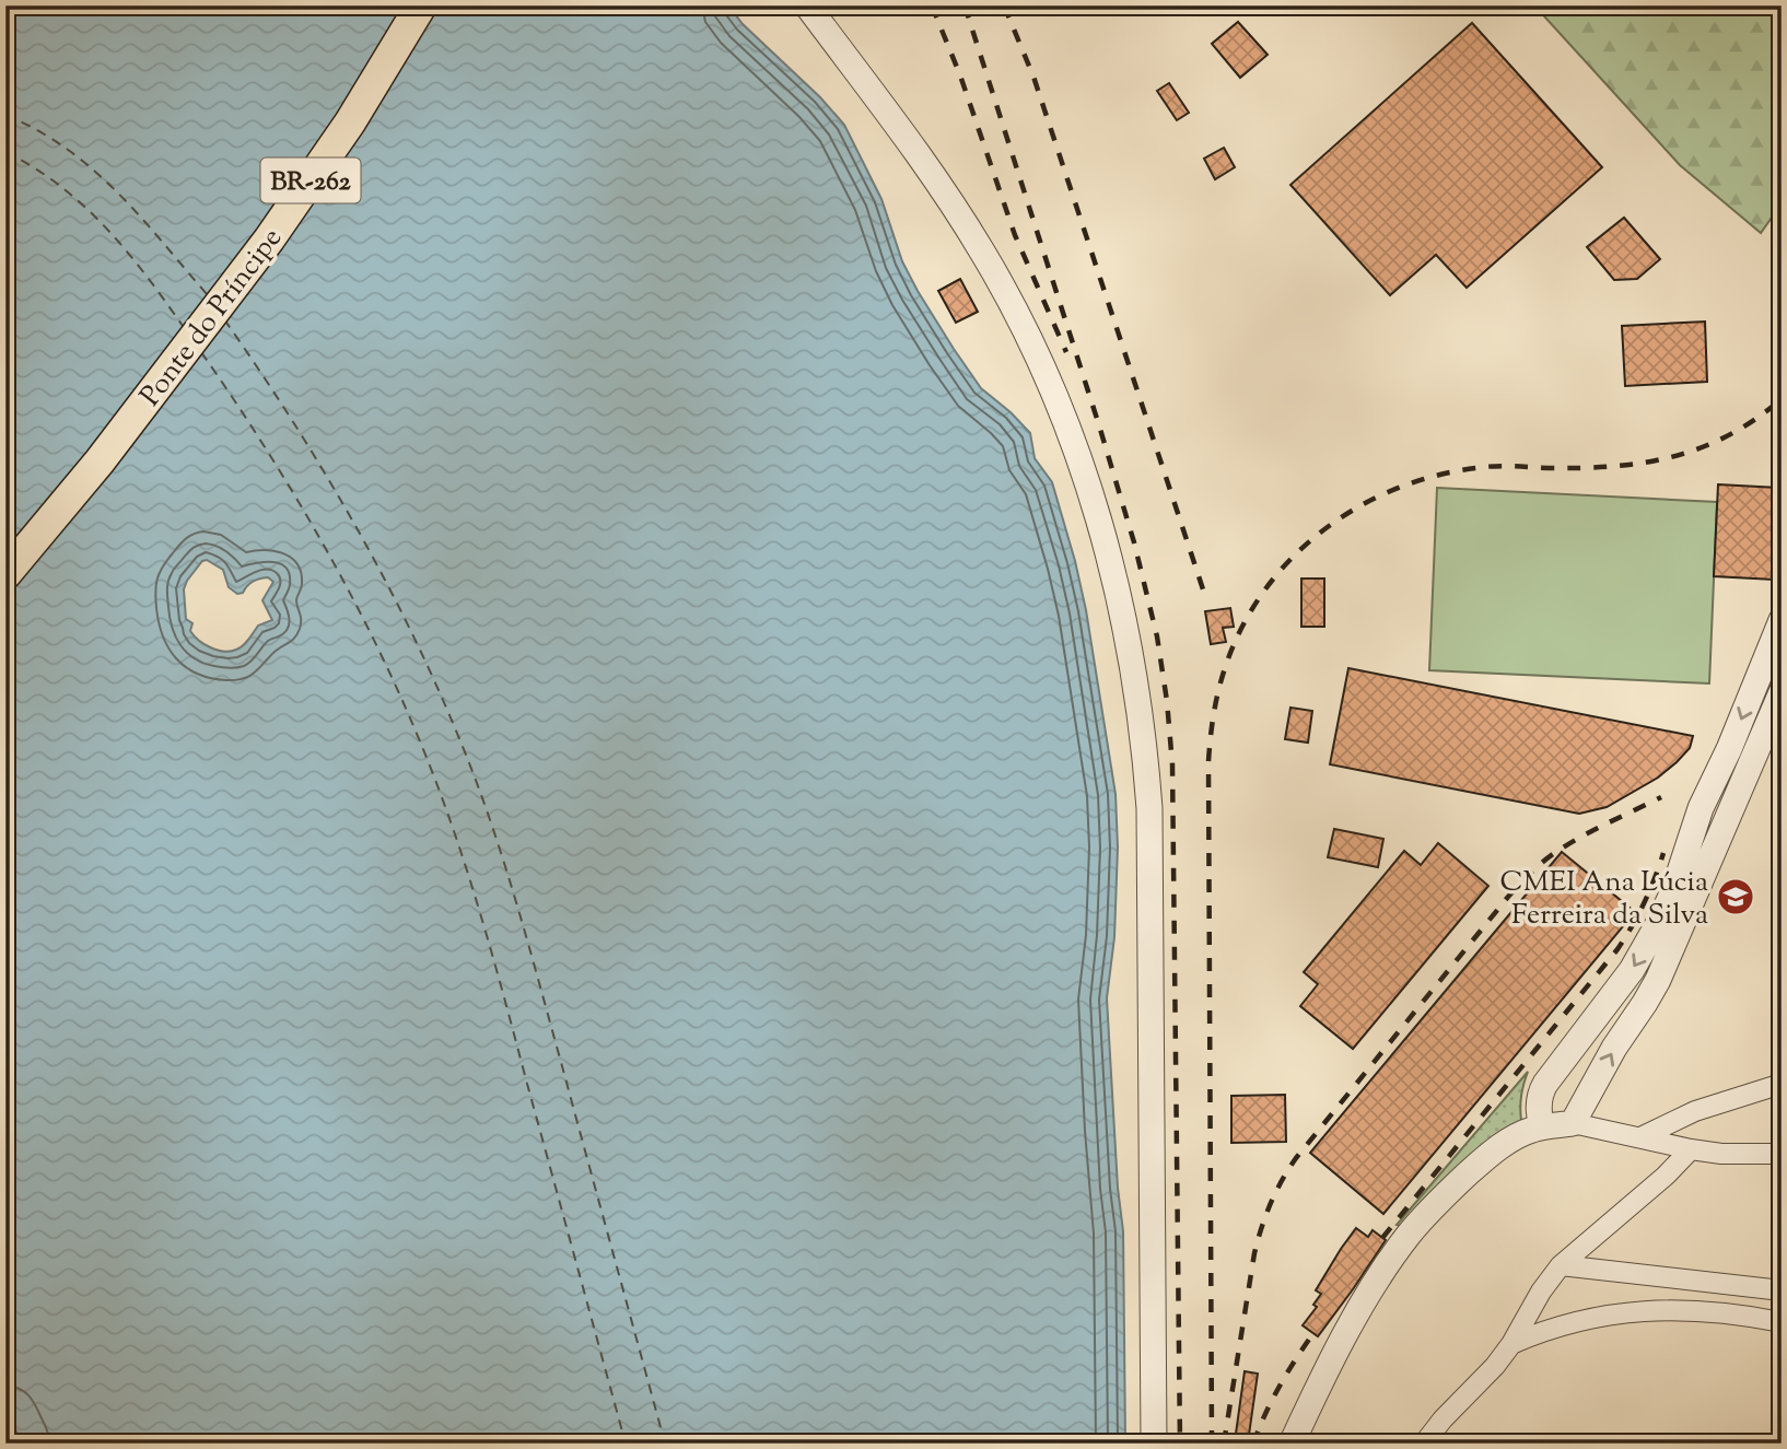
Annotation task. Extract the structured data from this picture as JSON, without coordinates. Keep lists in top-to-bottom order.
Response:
{
  "streets": {
    "main road": ["BR-262", "Ponte do Príncipe"]
  },
  "places": {
    "school or university": ["CMEI Ana Lúcia Ferreira da Silva"]
  }
}
